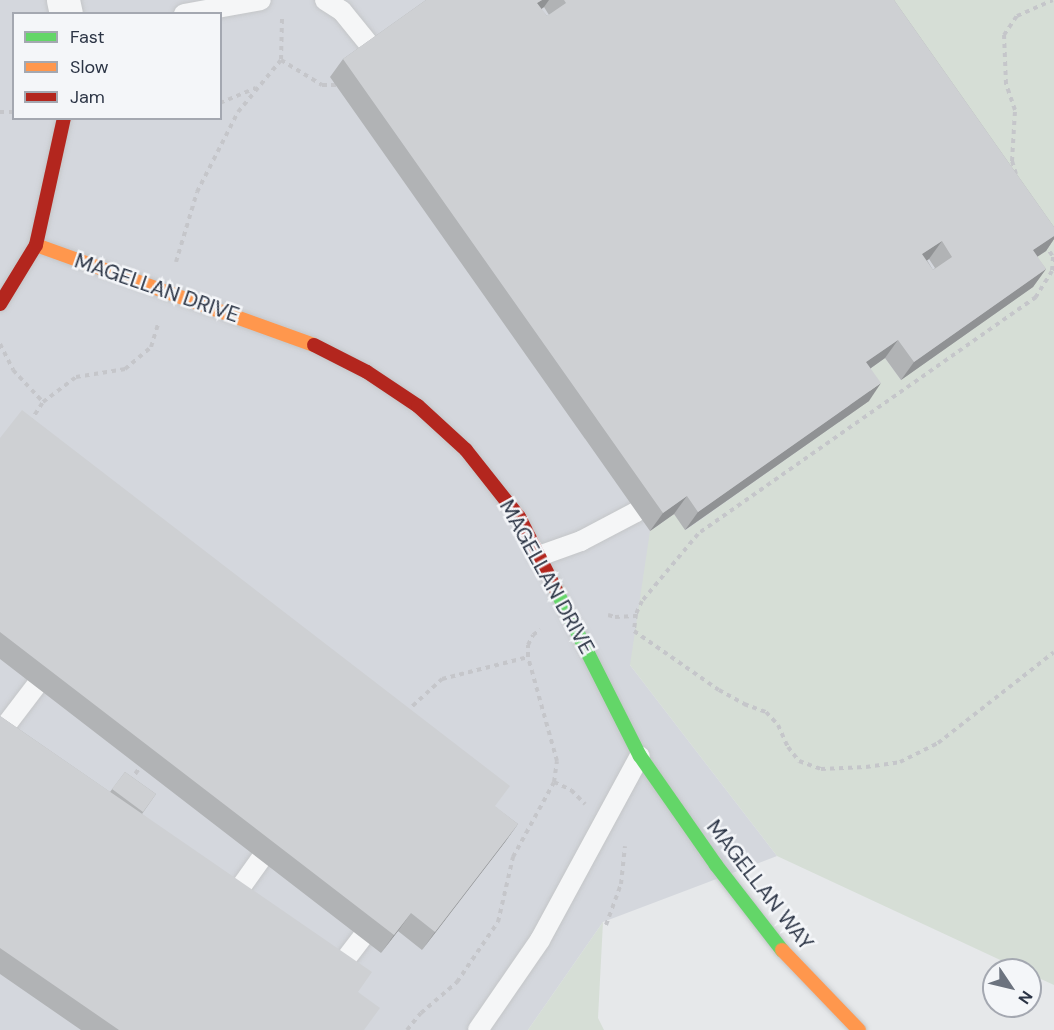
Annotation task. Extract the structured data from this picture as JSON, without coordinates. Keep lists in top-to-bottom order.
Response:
{
  "streets": {
    "street": ["MAGELLAN DRIVE", "MAGELLAN WAY"]
  },
  "crossings": [
    ["MAGELLAN DRIVE", "MAGELLAN WAY"]
  ],
  "legend": ["Fast", "Slow", "Jam"],
  "north": "bottom right"
}
